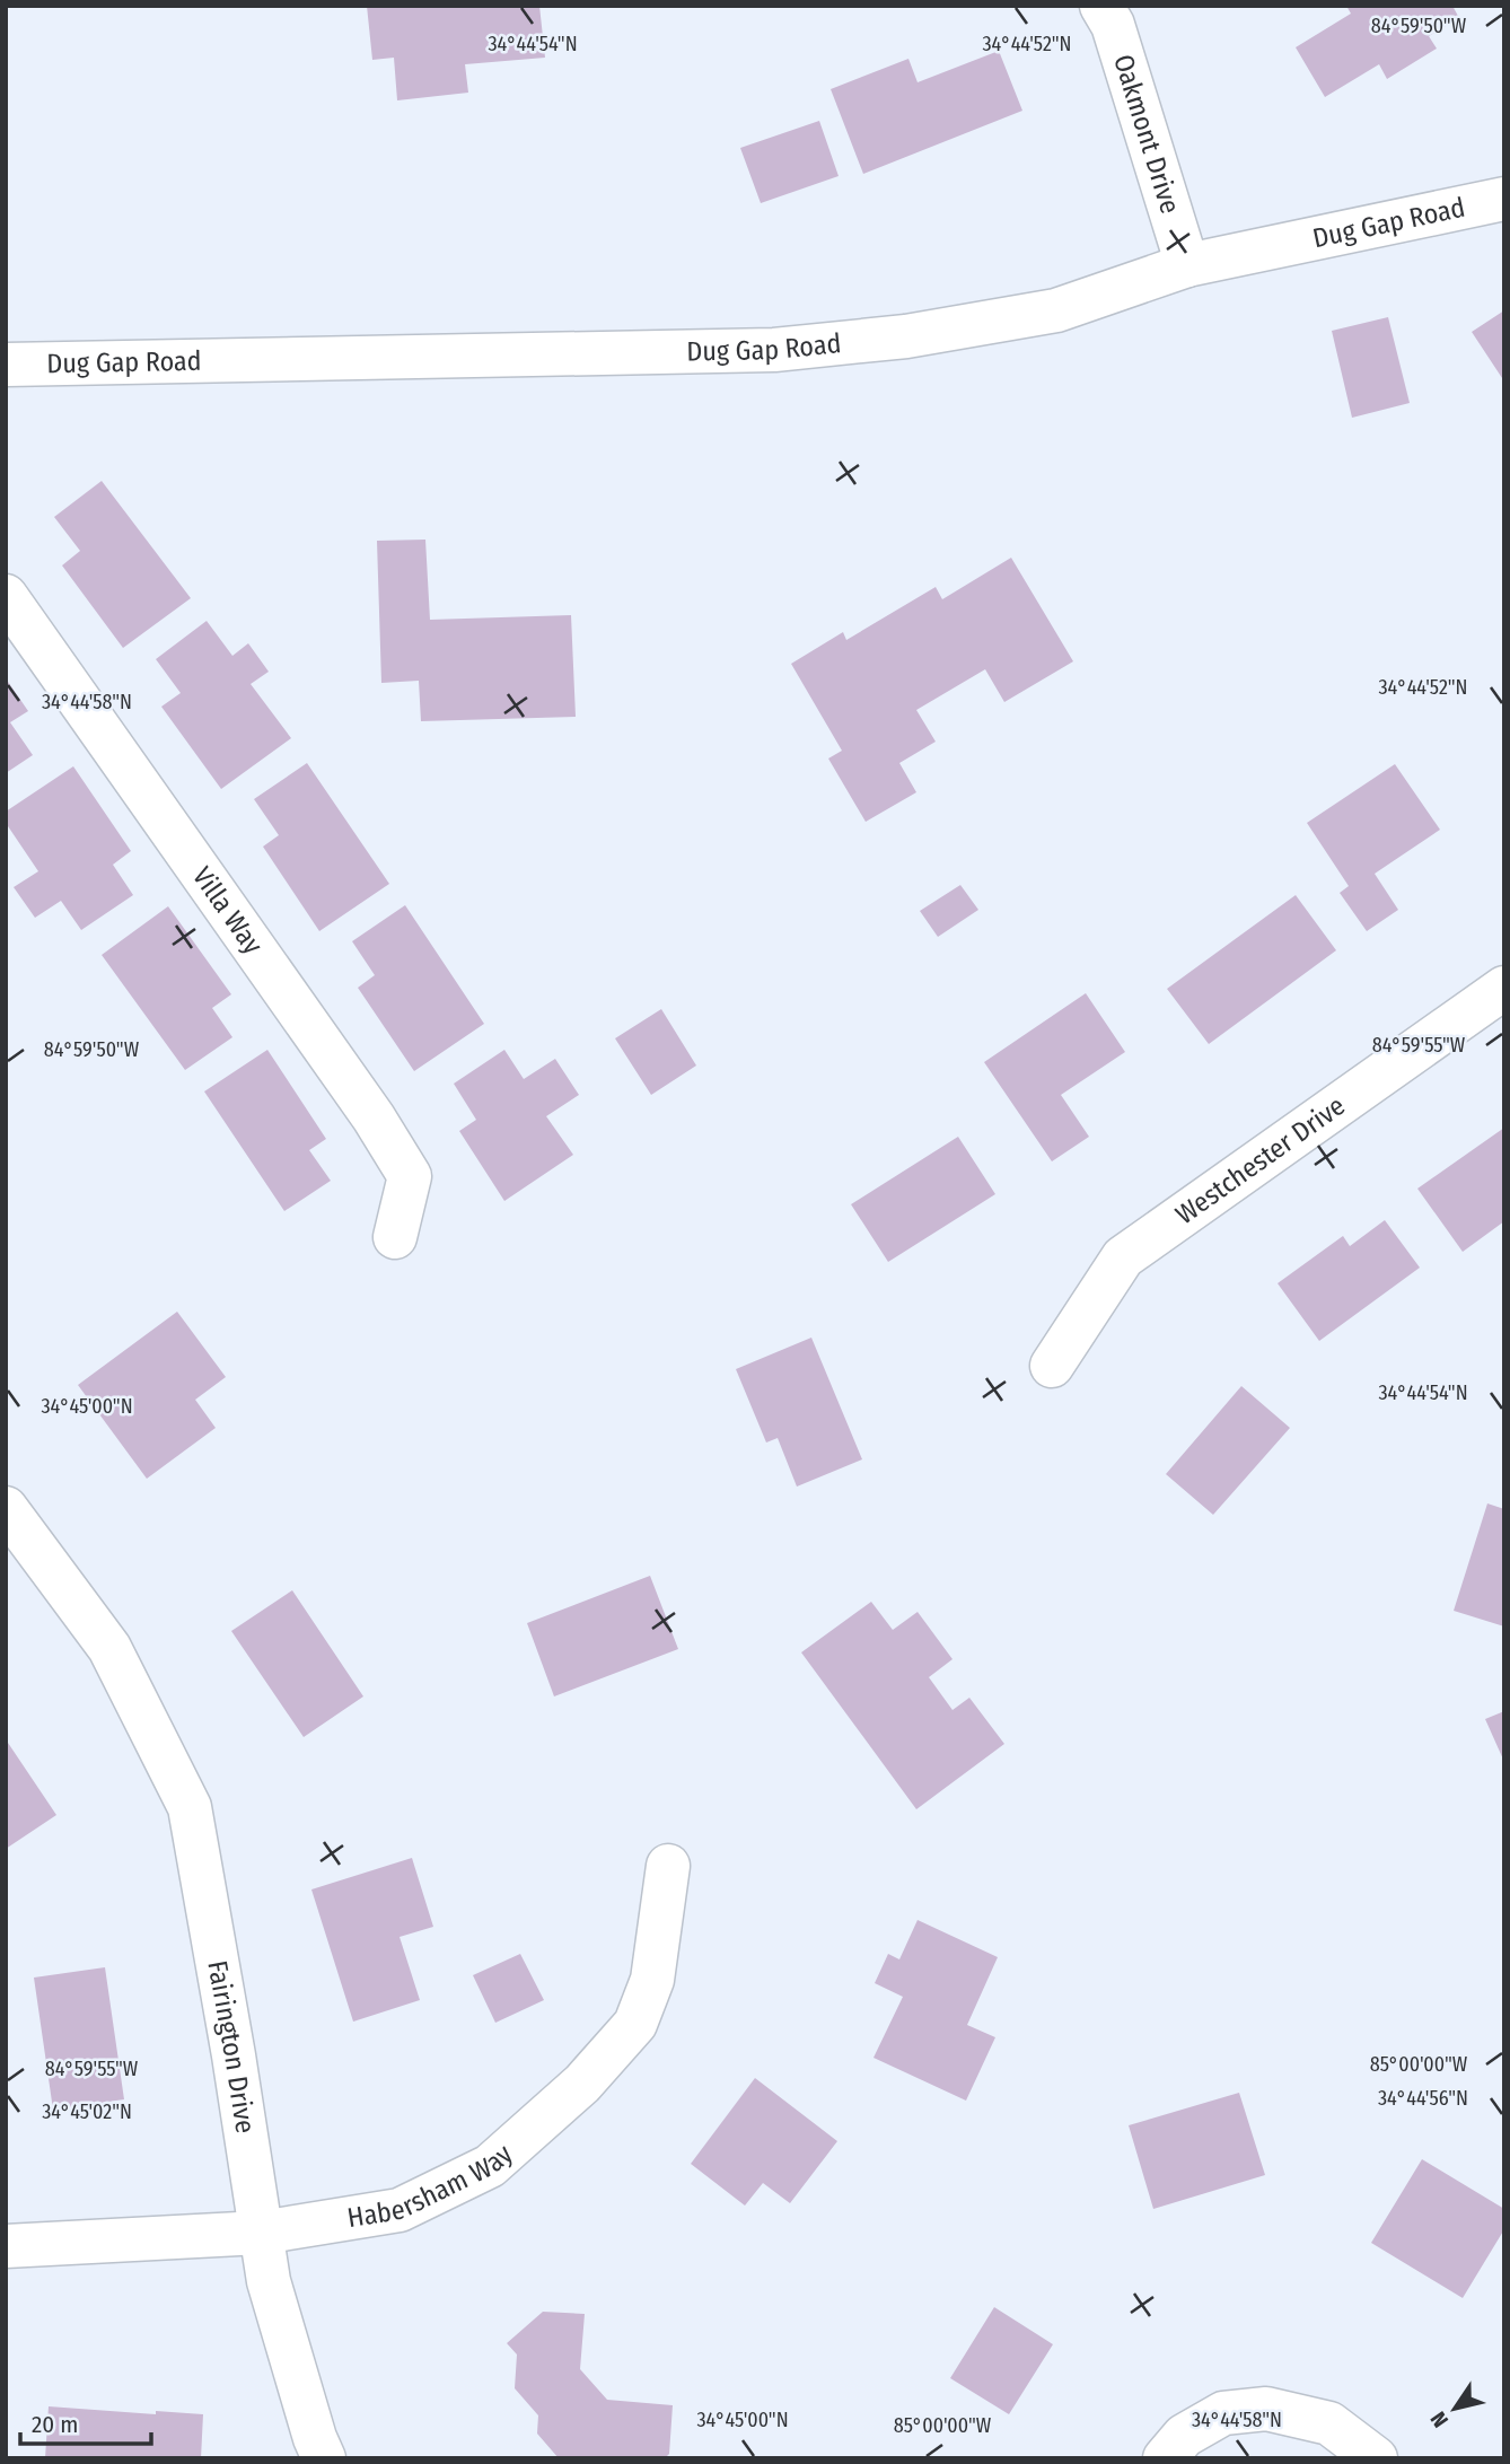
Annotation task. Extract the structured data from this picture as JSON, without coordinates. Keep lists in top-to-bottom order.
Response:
{
  "streets": {
    "street": [
      "Oakmont Drive",
      "Dug Gap Road",
      "Villa Way",
      "Westchester Drive",
      "Fairington Drive",
      "Habersham Way"
    ]
  },
  "crossings": [
    ["Oakmont Drive", "Dug Gap Road"],
    ["Fairington Drive", "Habersham Way"]
  ],
  "scale_bar": "20 m",
  "north": "bottom left",
  "coordinates": [
    "84°59'50\"W",
    "34°44'54\"N",
    "34°44'52\"N",
    "34°44'58\"N",
    "84°59'55\"W",
    "34°45'00\"N",
    "85°00'00\"W",
    "34°44'56\"N",
    "34°45'02\"N"
  ]
}
